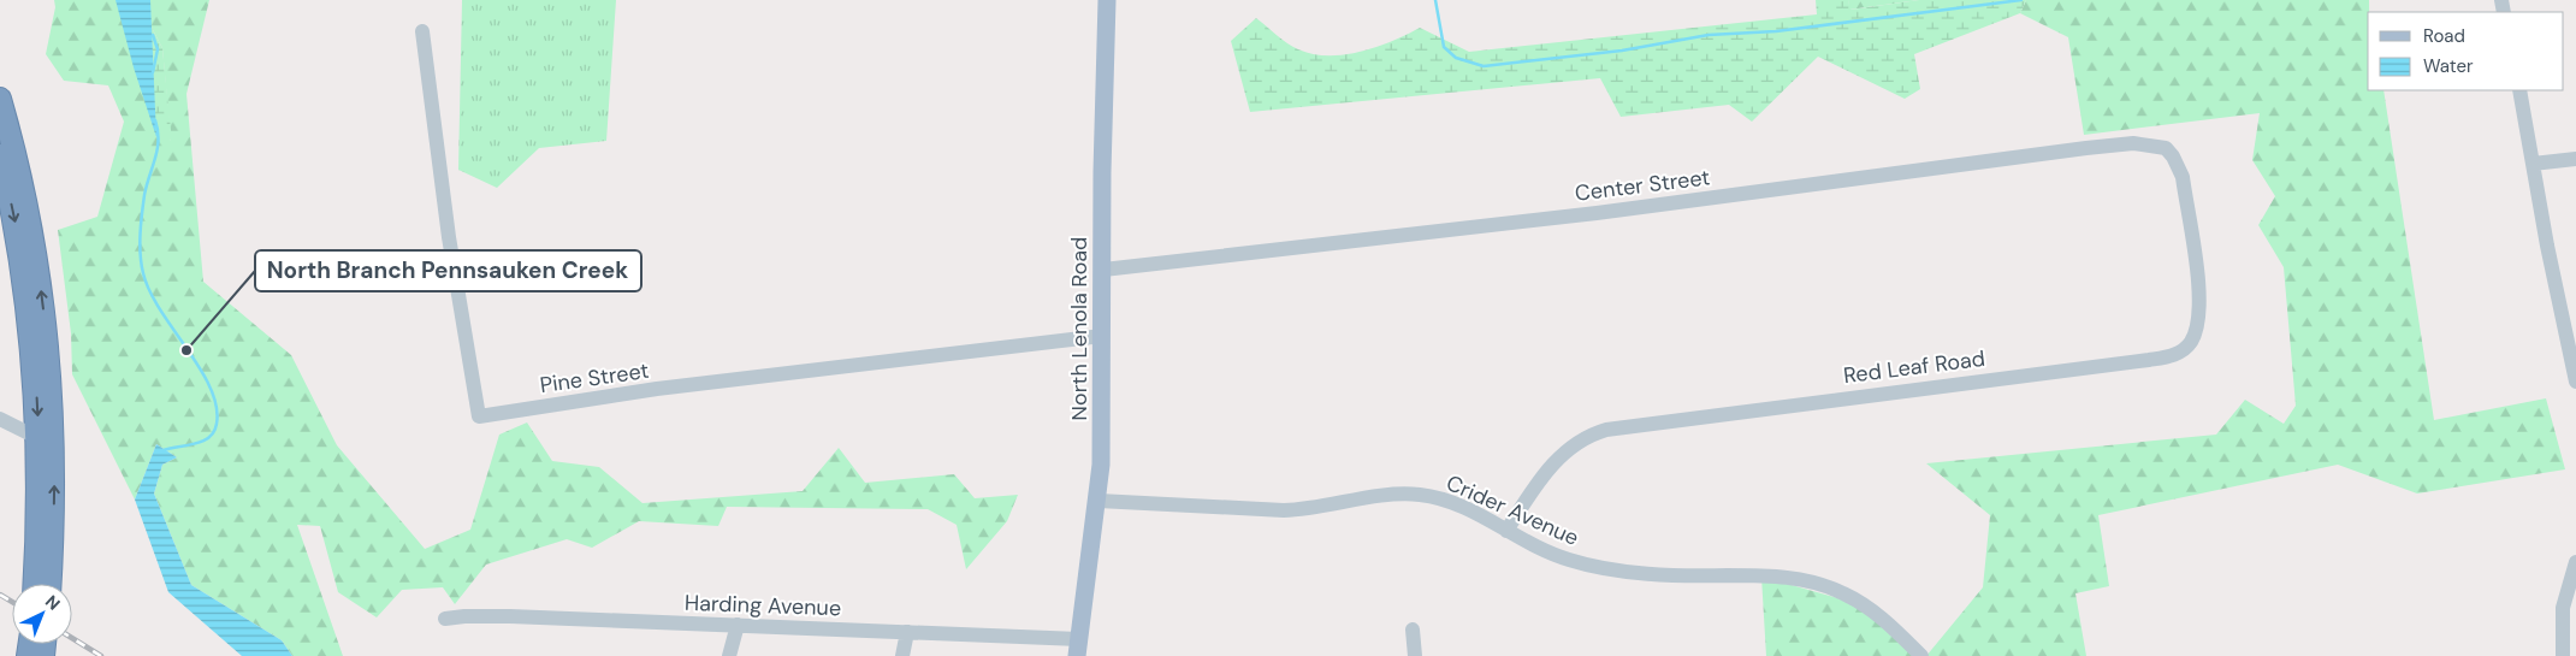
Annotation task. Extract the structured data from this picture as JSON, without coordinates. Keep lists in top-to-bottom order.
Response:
{
  "streets": {
    "main road": ["North Lenola Road"],
    "street": [
      "Center Street",
      "Red Leaf Road",
      "Pine Street",
      "Crider Avenue",
      "Harding Avenue"
    ]
  },
  "crossings": [
    ["Center Street", "North Lenola Road"],
    ["Center Street", "Red Leaf Road"],
    ["North Lenola Road", "Pine Street"],
    ["North Lenola Road", "Crider Avenue"],
    ["North Lenola Road", "Harding Avenue"],
    ["Red Leaf Road", "Crider Avenue"]
  ],
  "places": ["North Branch Pennsauken Creek"],
  "legend": ["Road", "Water"],
  "north": "top right"
}
